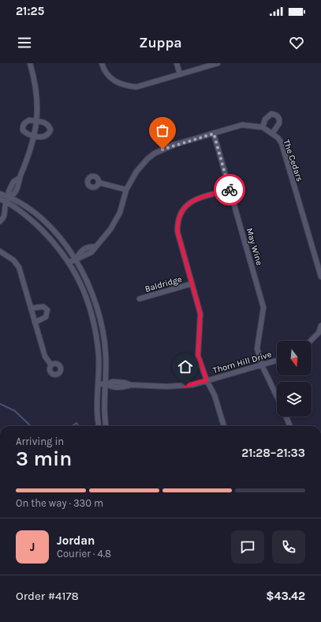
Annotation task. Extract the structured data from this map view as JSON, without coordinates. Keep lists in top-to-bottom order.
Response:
{
  "streets": {
    "street": [
      "The Cedars",
      "May Wine",
      "Baldridge",
      "Thorn Hill Drive"
    ]
  },
  "crossings": [
    ["The Cedars", "May Wine"],
    ["May Wine", "Thorn Hill Drive"]
  ],
  "north": "bottom",
  "page": {
    "status": "21:25",
    "header": "Zuppa",
    "heading": ["3 min", "Arriving in", "21:28–21:33"],
    "panel": [
      "Jordan",
      "Courier · 4.8",
      "Order #4178",
      "$43.42"
    ],
    "bar": "On the way · 330 m",
    "round": "J"
  }
}
